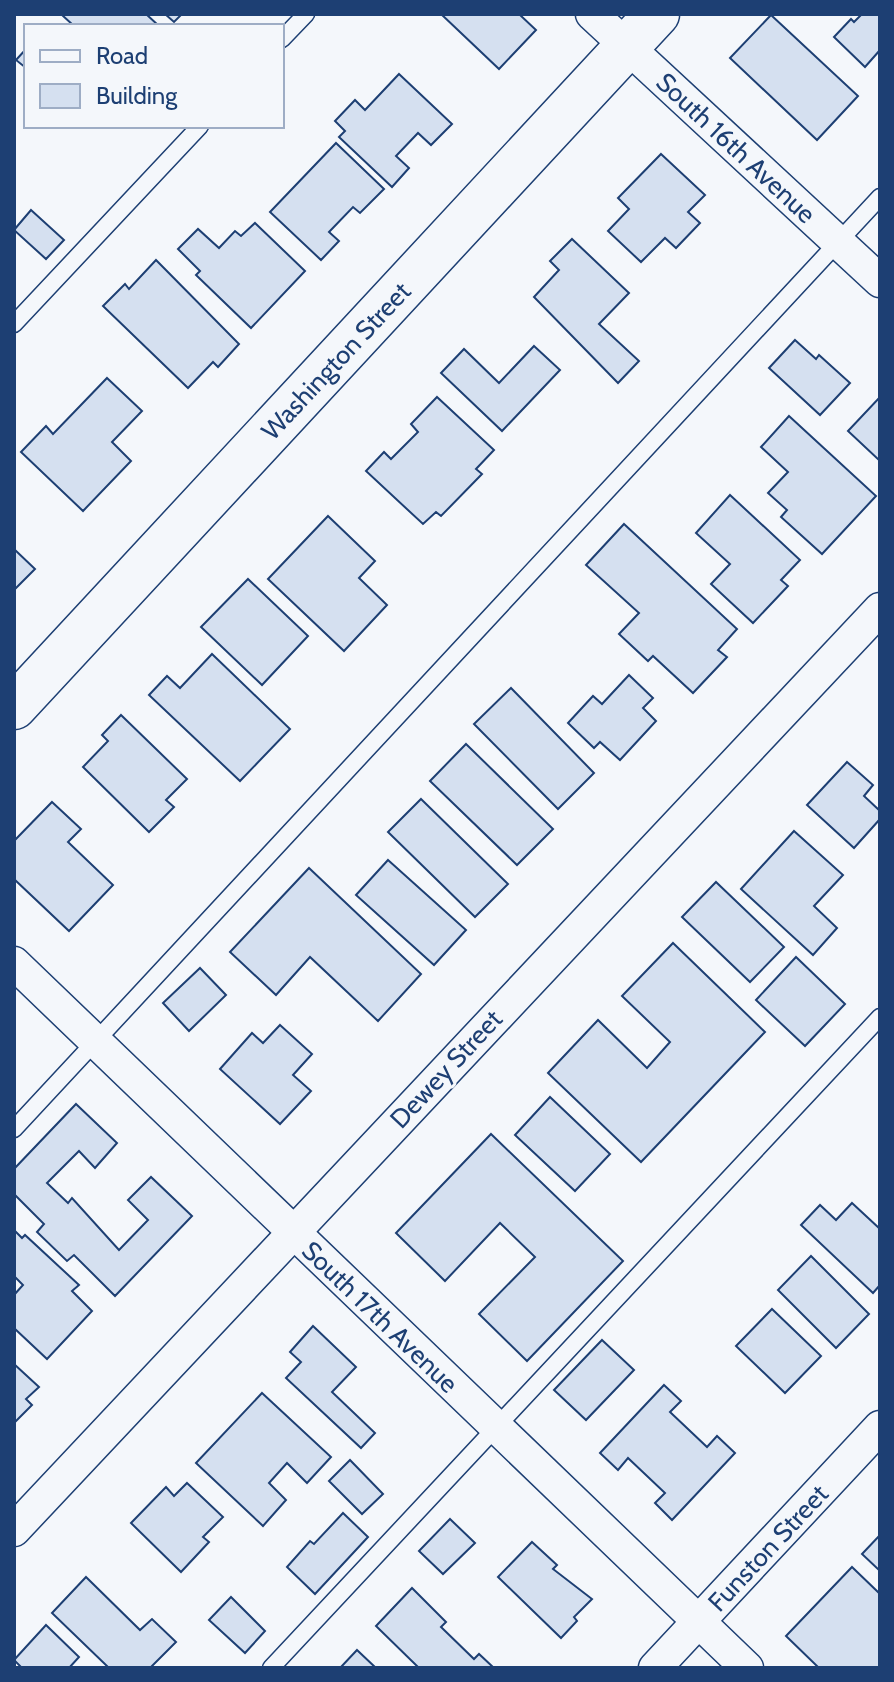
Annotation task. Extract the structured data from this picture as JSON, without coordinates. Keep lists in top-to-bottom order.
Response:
{
  "streets": {
    "street": [
      "South 16th Avenue",
      "Washington Street",
      "Dewey Street",
      "South 17th Avenue",
      "Funston Street"
    ]
  },
  "crossings": [
    ["South 16th Avenue", "Washington Street"],
    ["Dewey Street", "South 17th Avenue"],
    ["South 17th Avenue", "Funston Street"]
  ],
  "legend": ["Road", "Building"]
}
